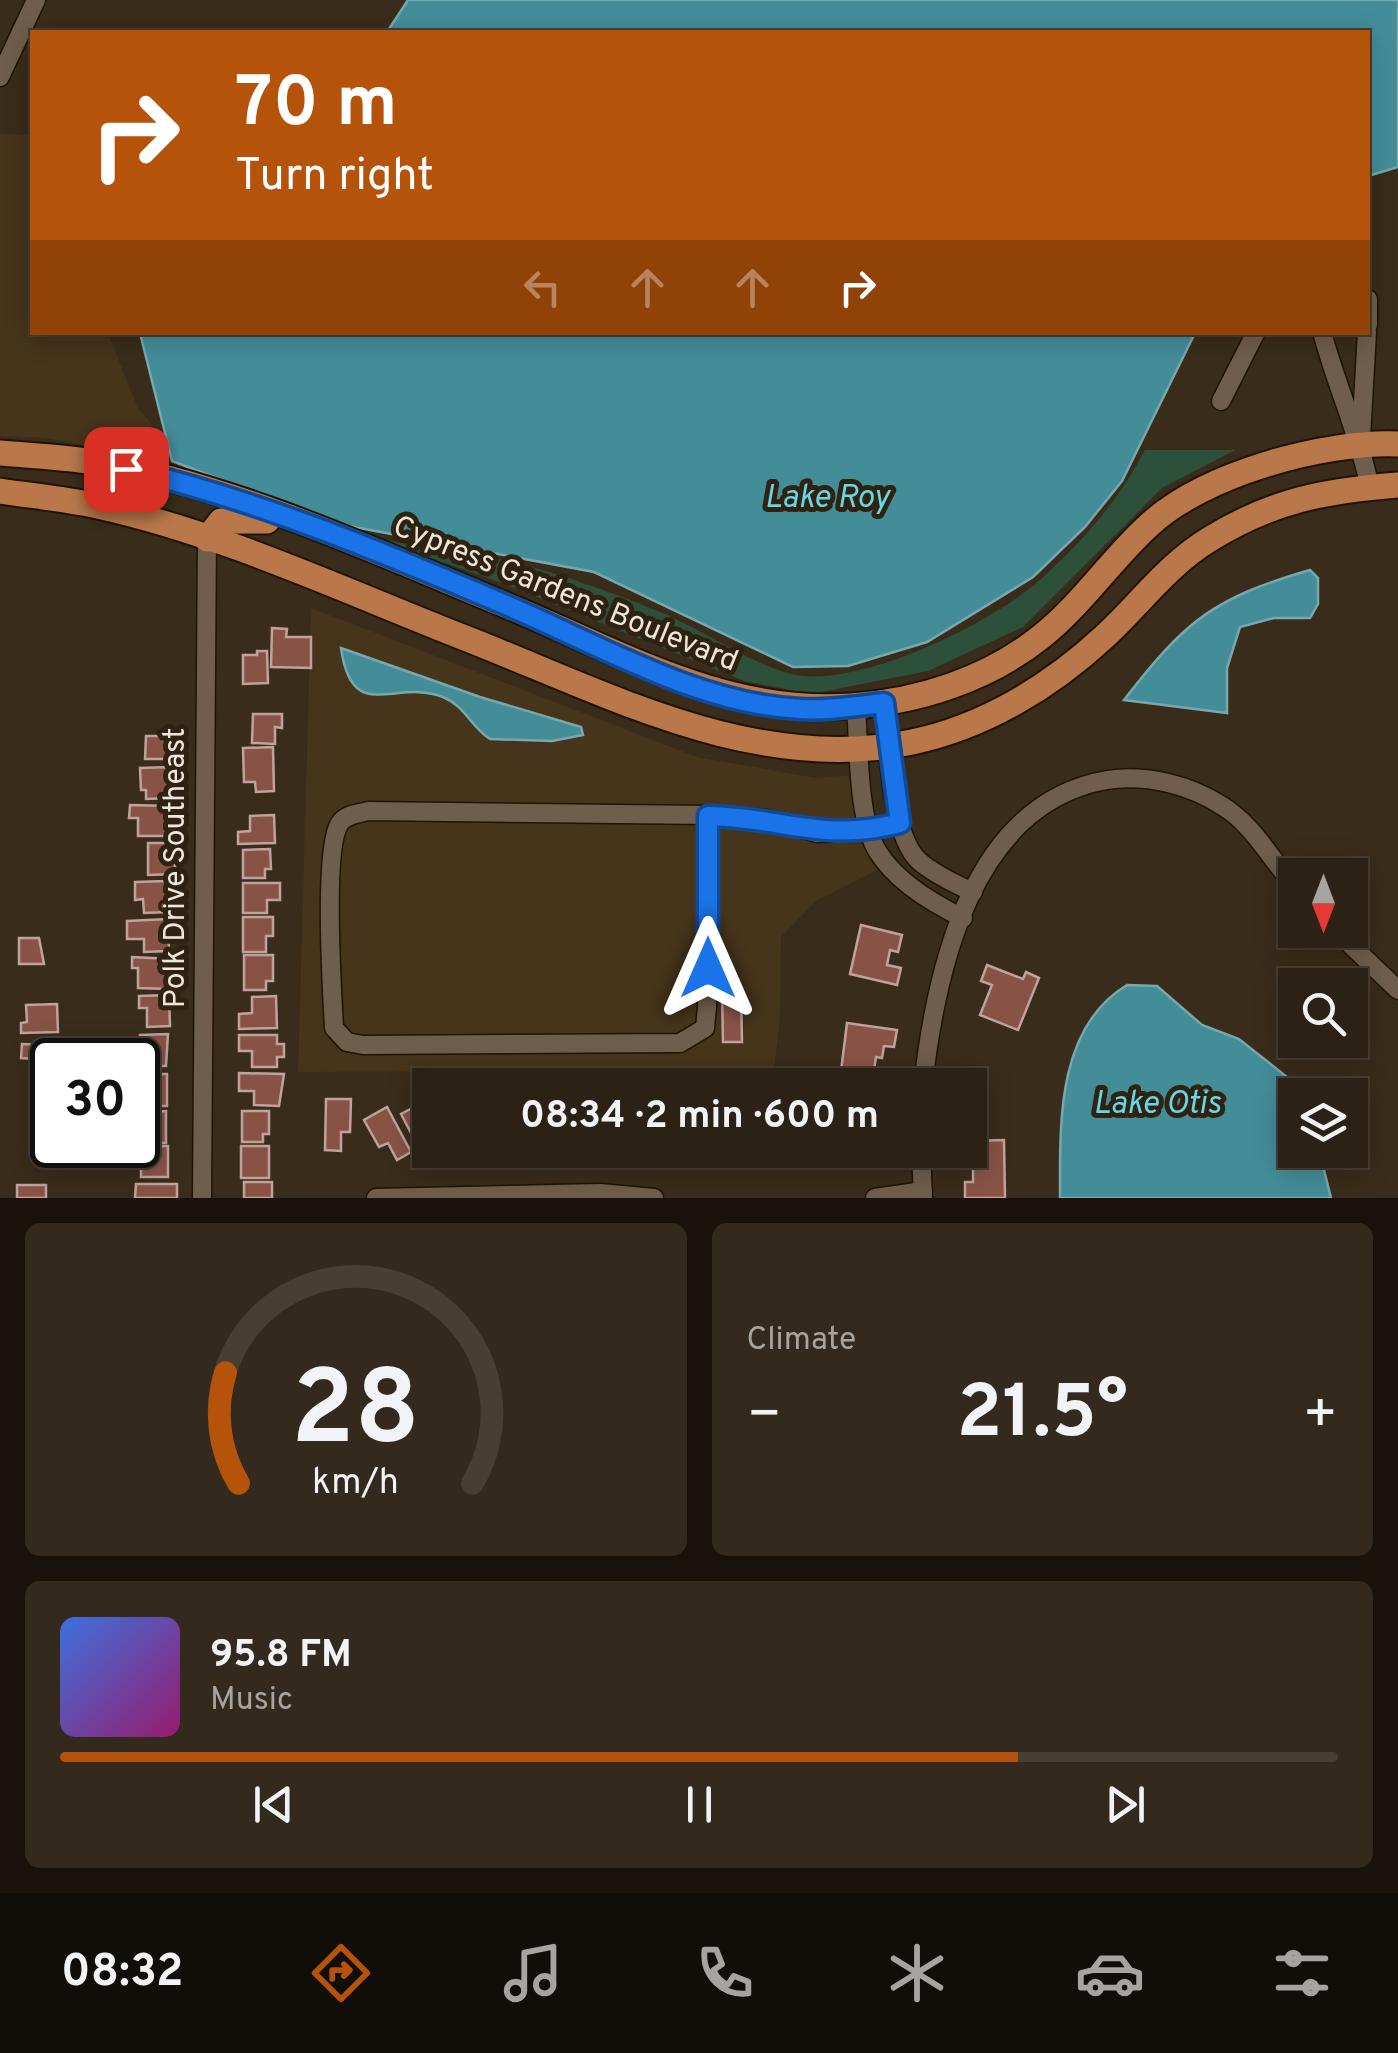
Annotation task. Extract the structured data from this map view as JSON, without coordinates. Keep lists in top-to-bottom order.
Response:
{
  "streets": {
    "main road": ["Cypress Gardens Boulevard"],
    "street": ["Polk Drive Southeast"]
  },
  "water": ["Lake Roy", "Lake Otis"],
  "north": "bottom",
  "page": {
    "turn": ["70 m", "Turn right"],
    "limit": "30",
    "trip": "08:34 · 2 min · 600 m",
    "tile": "Climate",
    "heat": ["−", "21.5°", "+"],
    "song": ["95.8 FM", "Music"],
    "tabs": "08:32",
    "gauge": ["28", "km/h"]
  }
}
